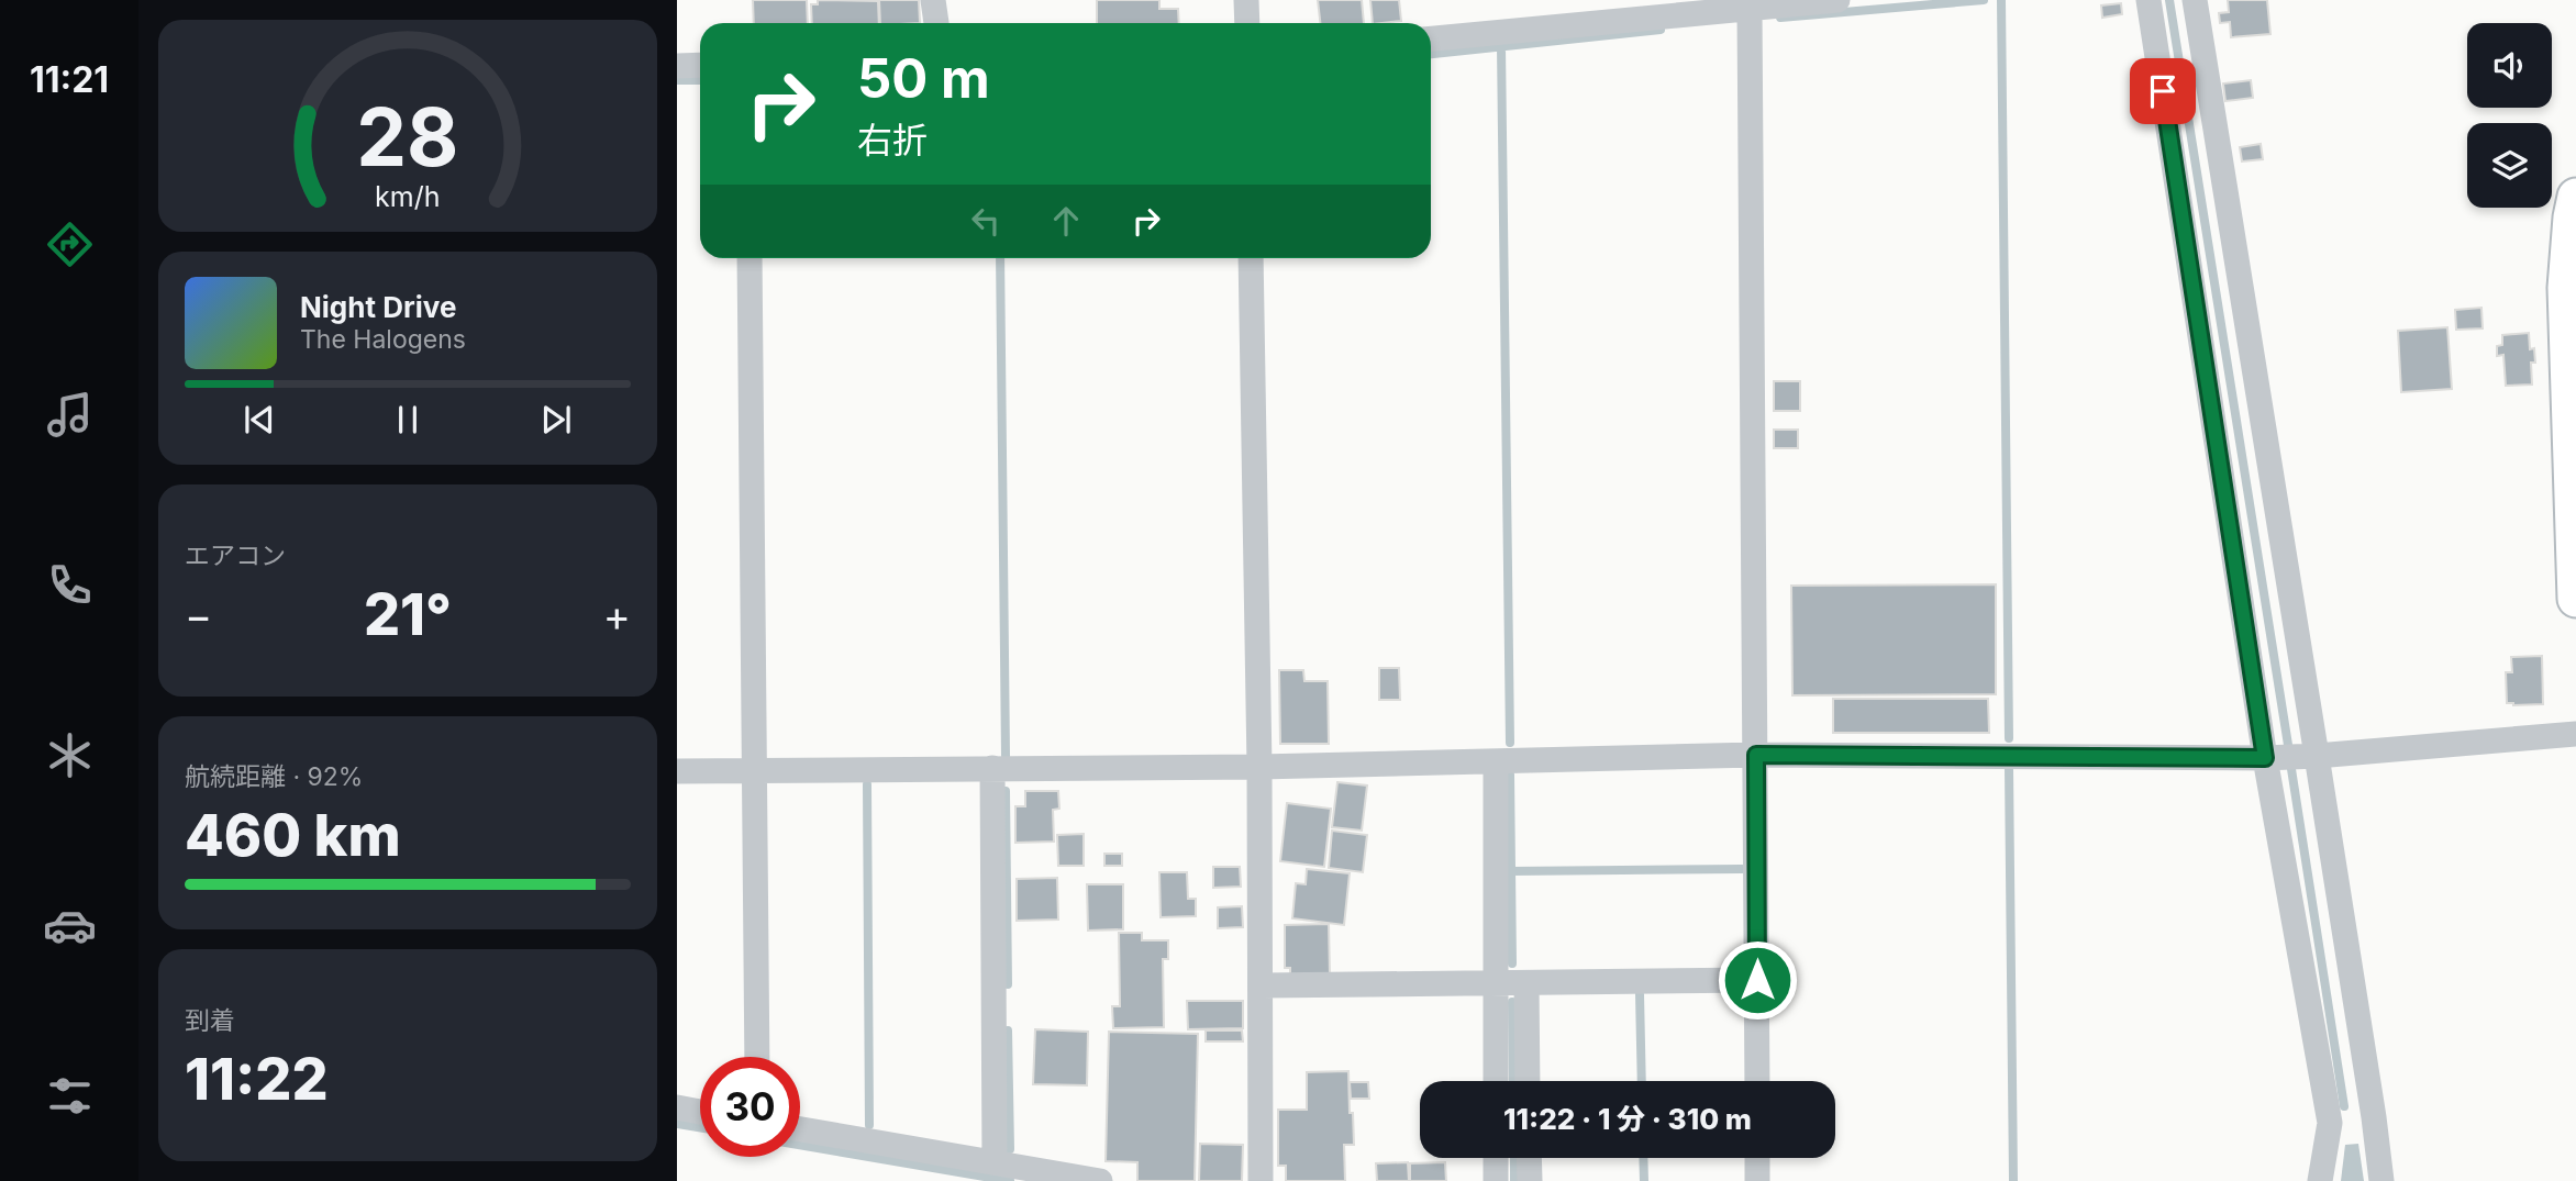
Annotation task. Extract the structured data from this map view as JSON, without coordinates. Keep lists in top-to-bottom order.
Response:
{
  "page": {
    "tabs": "11:21",
    "turn": ["50 m", "右折"],
    "song": ["Night Drive", "The Halogens"],
    "tile": [
      "エアコン",
      ["航続距離 · 92%", "460 km"],
      ["到着", "11:22"]
    ],
    "heat": ["−", "21°", "+"],
    "limit": "30",
    "trip": "11:22 · 1 分 · 310 m",
    "gauge": ["28", "km/h"]
  }
}
